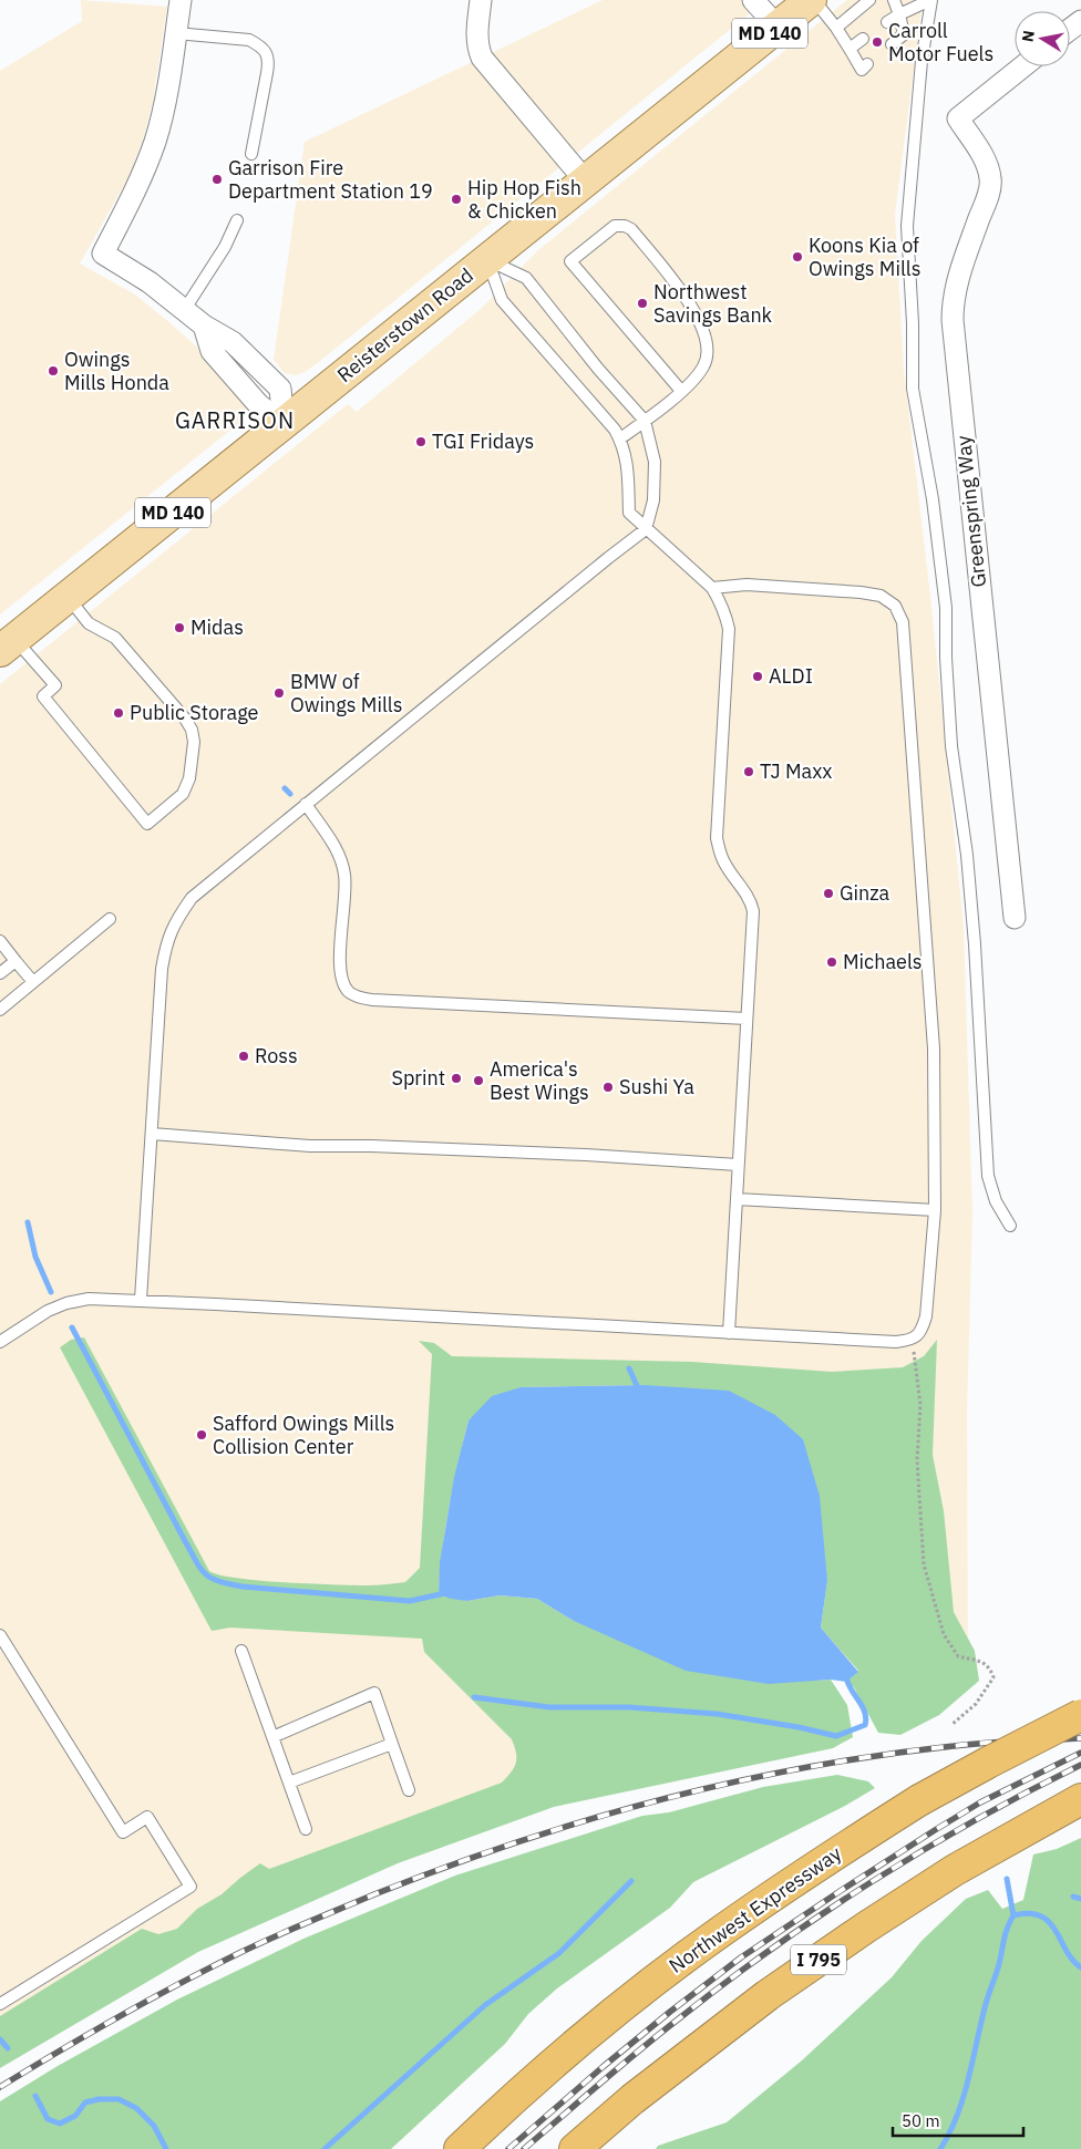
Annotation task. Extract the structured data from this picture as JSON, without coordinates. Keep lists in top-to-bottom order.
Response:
{
  "streets": {
    "highway": ["Northwest Expressway", "I 795"],
    "main road": ["MD 140", "Reisterstown Road"],
    "street": ["Greenspring Way"]
  },
  "districts": ["GARRISON"],
  "places": [
    "Carroll Motor Fuels",
    "Garrison Fire Department Station 19",
    "Hip Hop Fish & Chicken",
    "Koons Kia of Owings Mills",
    "Northwest Savings Bank",
    "Owings Mills Honda",
    "TGI Fridays",
    "Midas",
    "ALDI",
    "BMW of Owings Mills",
    "Public Storage",
    "TJ Maxx",
    "Ginza",
    "Michaels",
    "Ross",
    "Sprint",
    "America's Best Wings",
    "Sushi Ya",
    "Safford Owings Mills Collision Center"
  ],
  "scale_bar": "50 m",
  "north": "left"
}
